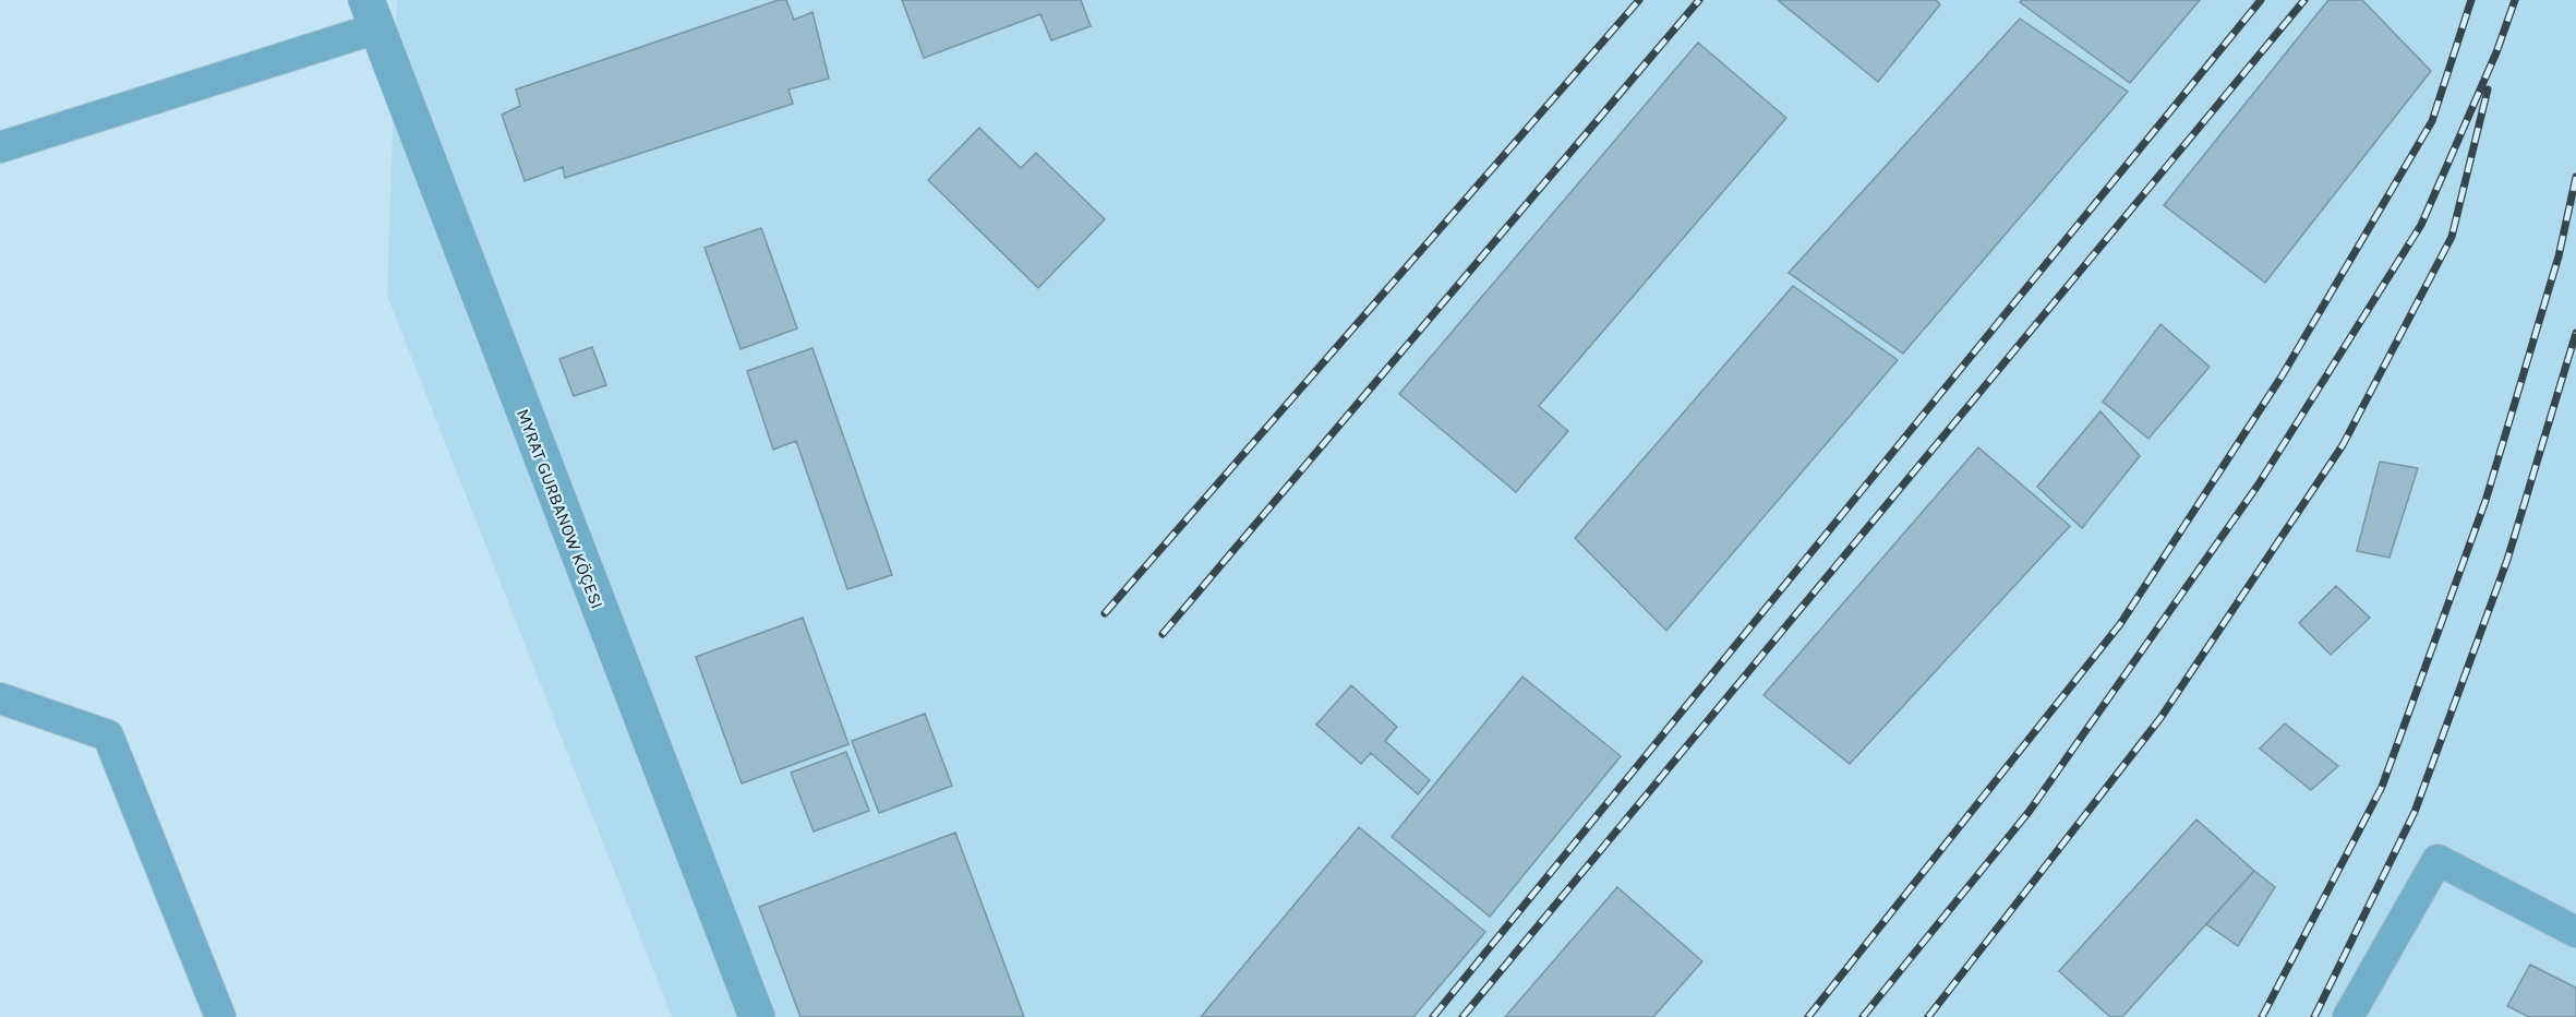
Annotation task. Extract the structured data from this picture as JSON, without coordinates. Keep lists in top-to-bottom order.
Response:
{
  "streets": {
    "street": ["MYRAT GURBANOW KÖÇESI"]
  }
}
